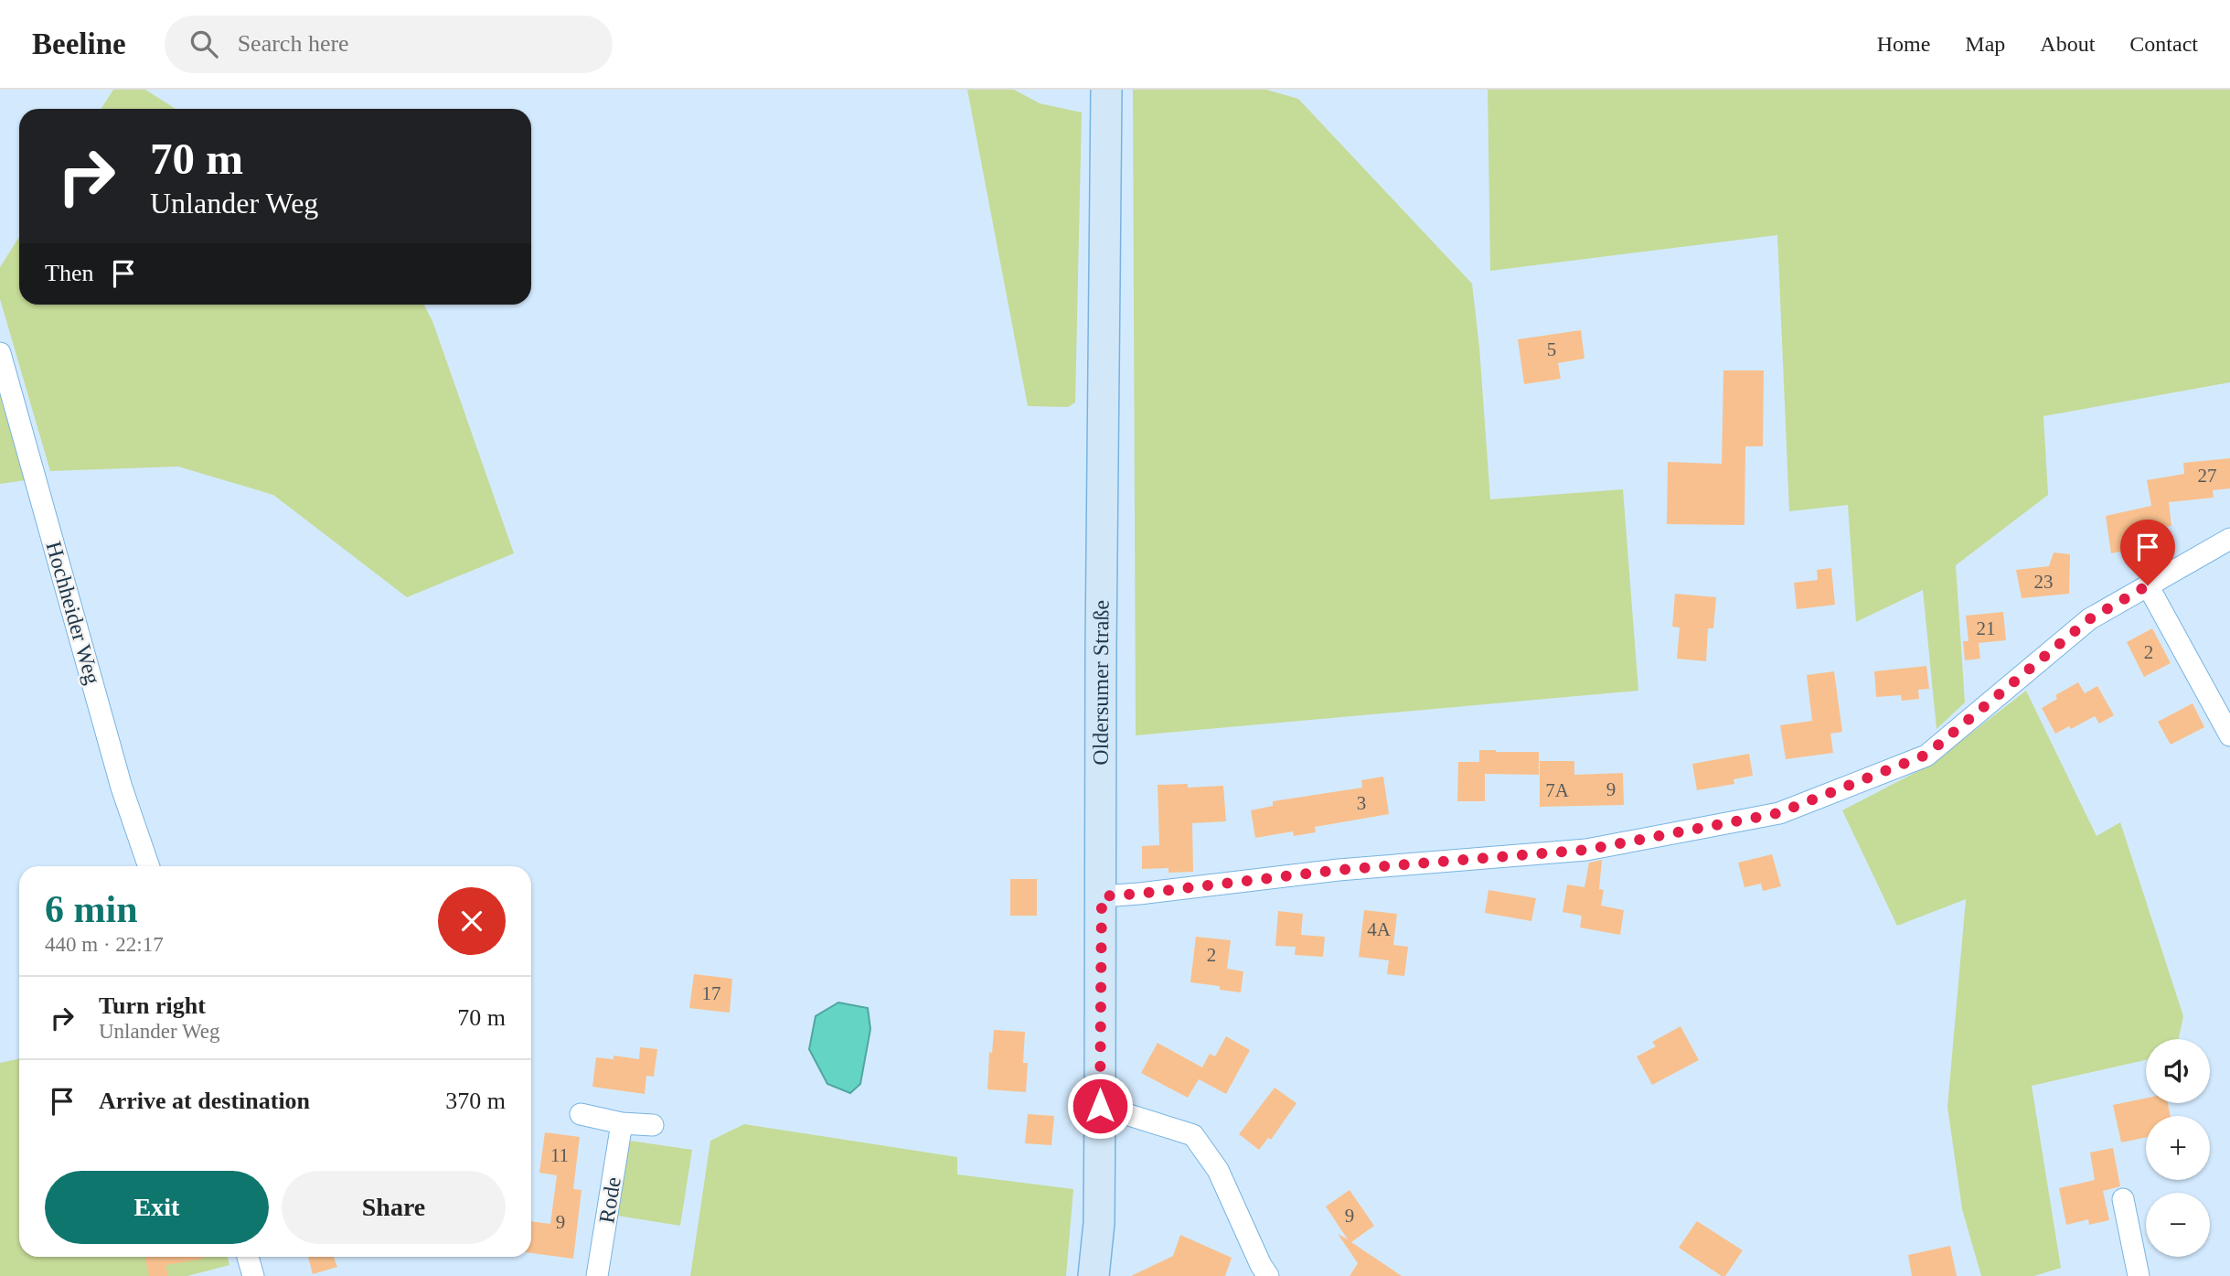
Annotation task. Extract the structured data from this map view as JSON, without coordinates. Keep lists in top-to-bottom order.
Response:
{
  "streets": {
    "main road": ["Oldersumer Straße"],
    "street": ["Hochheider Weg", "Rode"]
  },
  "house_numbers": [
    "5",
    "27",
    "23",
    "21",
    "2",
    "9",
    "7A",
    "3",
    "4A",
    "2",
    "17",
    "11",
    "9",
    "9"
  ],
  "page": {
    "header": "Beeline",
    "search": "Search here",
    "nav": [
      "Home",
      "Map",
      "About",
      "Contact"
    ],
    "turn": ["70 m", "Unlander Weg"],
    "then": "Then",
    "heading": ["6 min", "440 m · 22:17"],
    "list": [
      {
        "name": "Turn right",
        "note": "Unlander Weg",
        "value": "70 m"
      },
      {
        "name": "Arrive at destination",
        "value": "370 m"
      }
    ],
    "map_buttons": ["+", "−"],
    "buttons": ["Exit", "Share"]
  }
}
